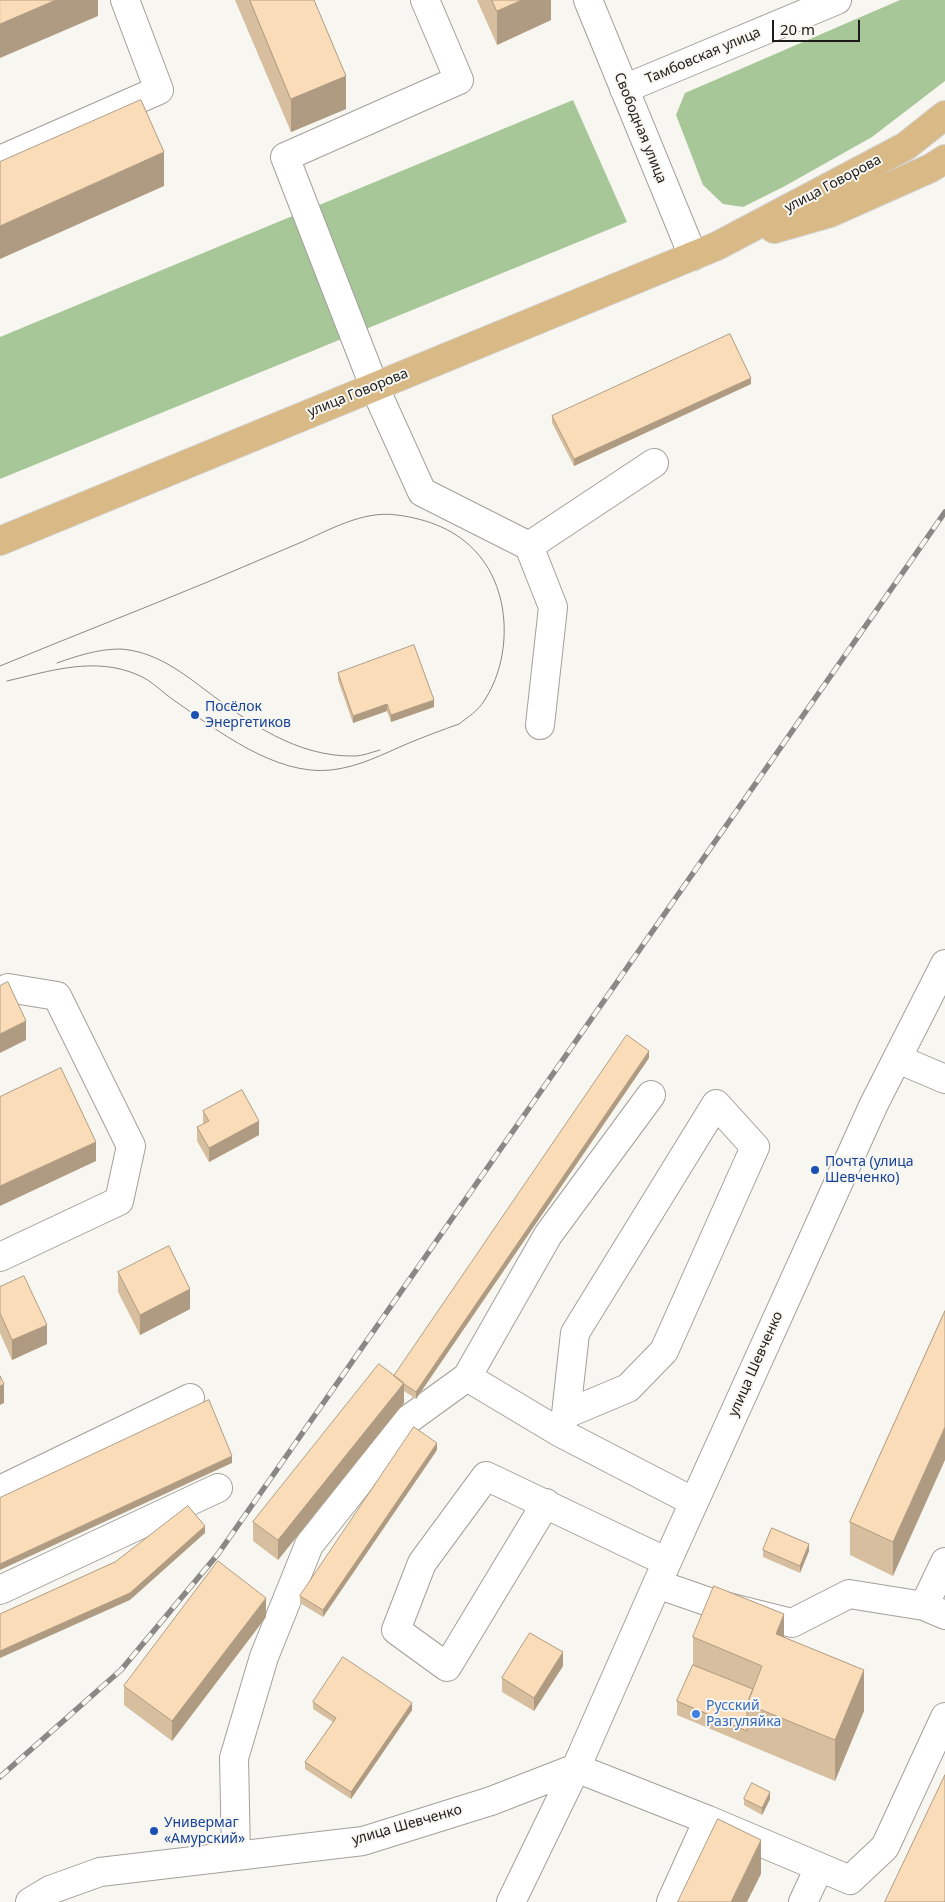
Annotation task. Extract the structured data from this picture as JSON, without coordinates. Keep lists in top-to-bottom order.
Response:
{
  "streets": {
    "main road": ["улица Говорова"],
    "street": ["Тамбовская улица", "Свободная улица", "улица Шевченко"]
  },
  "crossings": [
    ["Тамбовская улица", "Свободная улица"],
    ["Свободная улица", "улица Говорова"]
  ],
  "places": [
    "Посёлок Энергетиков",
    "Почта (улица Шевченко)",
    "Русский Разгуляйка",
    "Универмаг «Амурский»"
  ],
  "scale_bar": "20 m"
}
